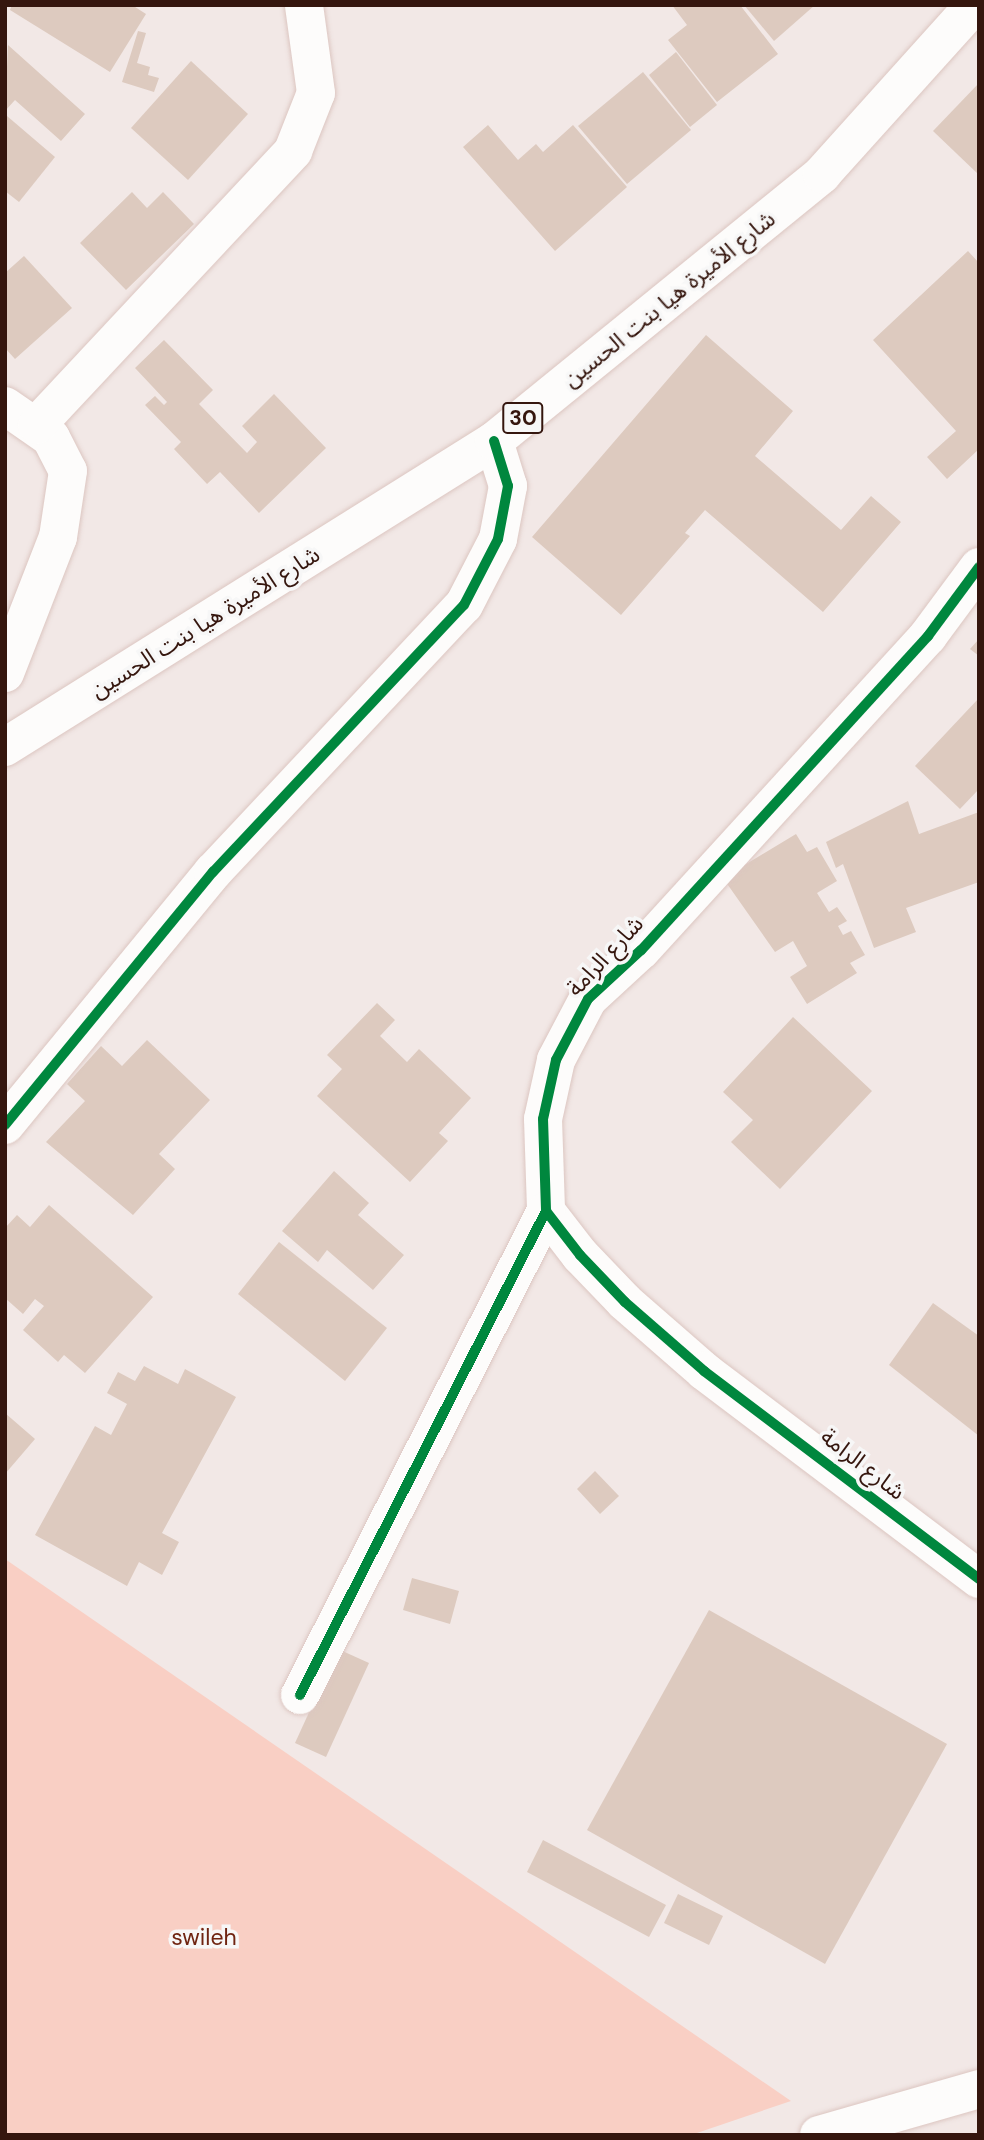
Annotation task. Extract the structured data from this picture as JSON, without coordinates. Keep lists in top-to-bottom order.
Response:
{
  "streets": {
    "street": ["شارع الأميرة هيا بنت الحسين", "30", "شارع الرامة"]
  },
  "parks": ["swileh"]
}
